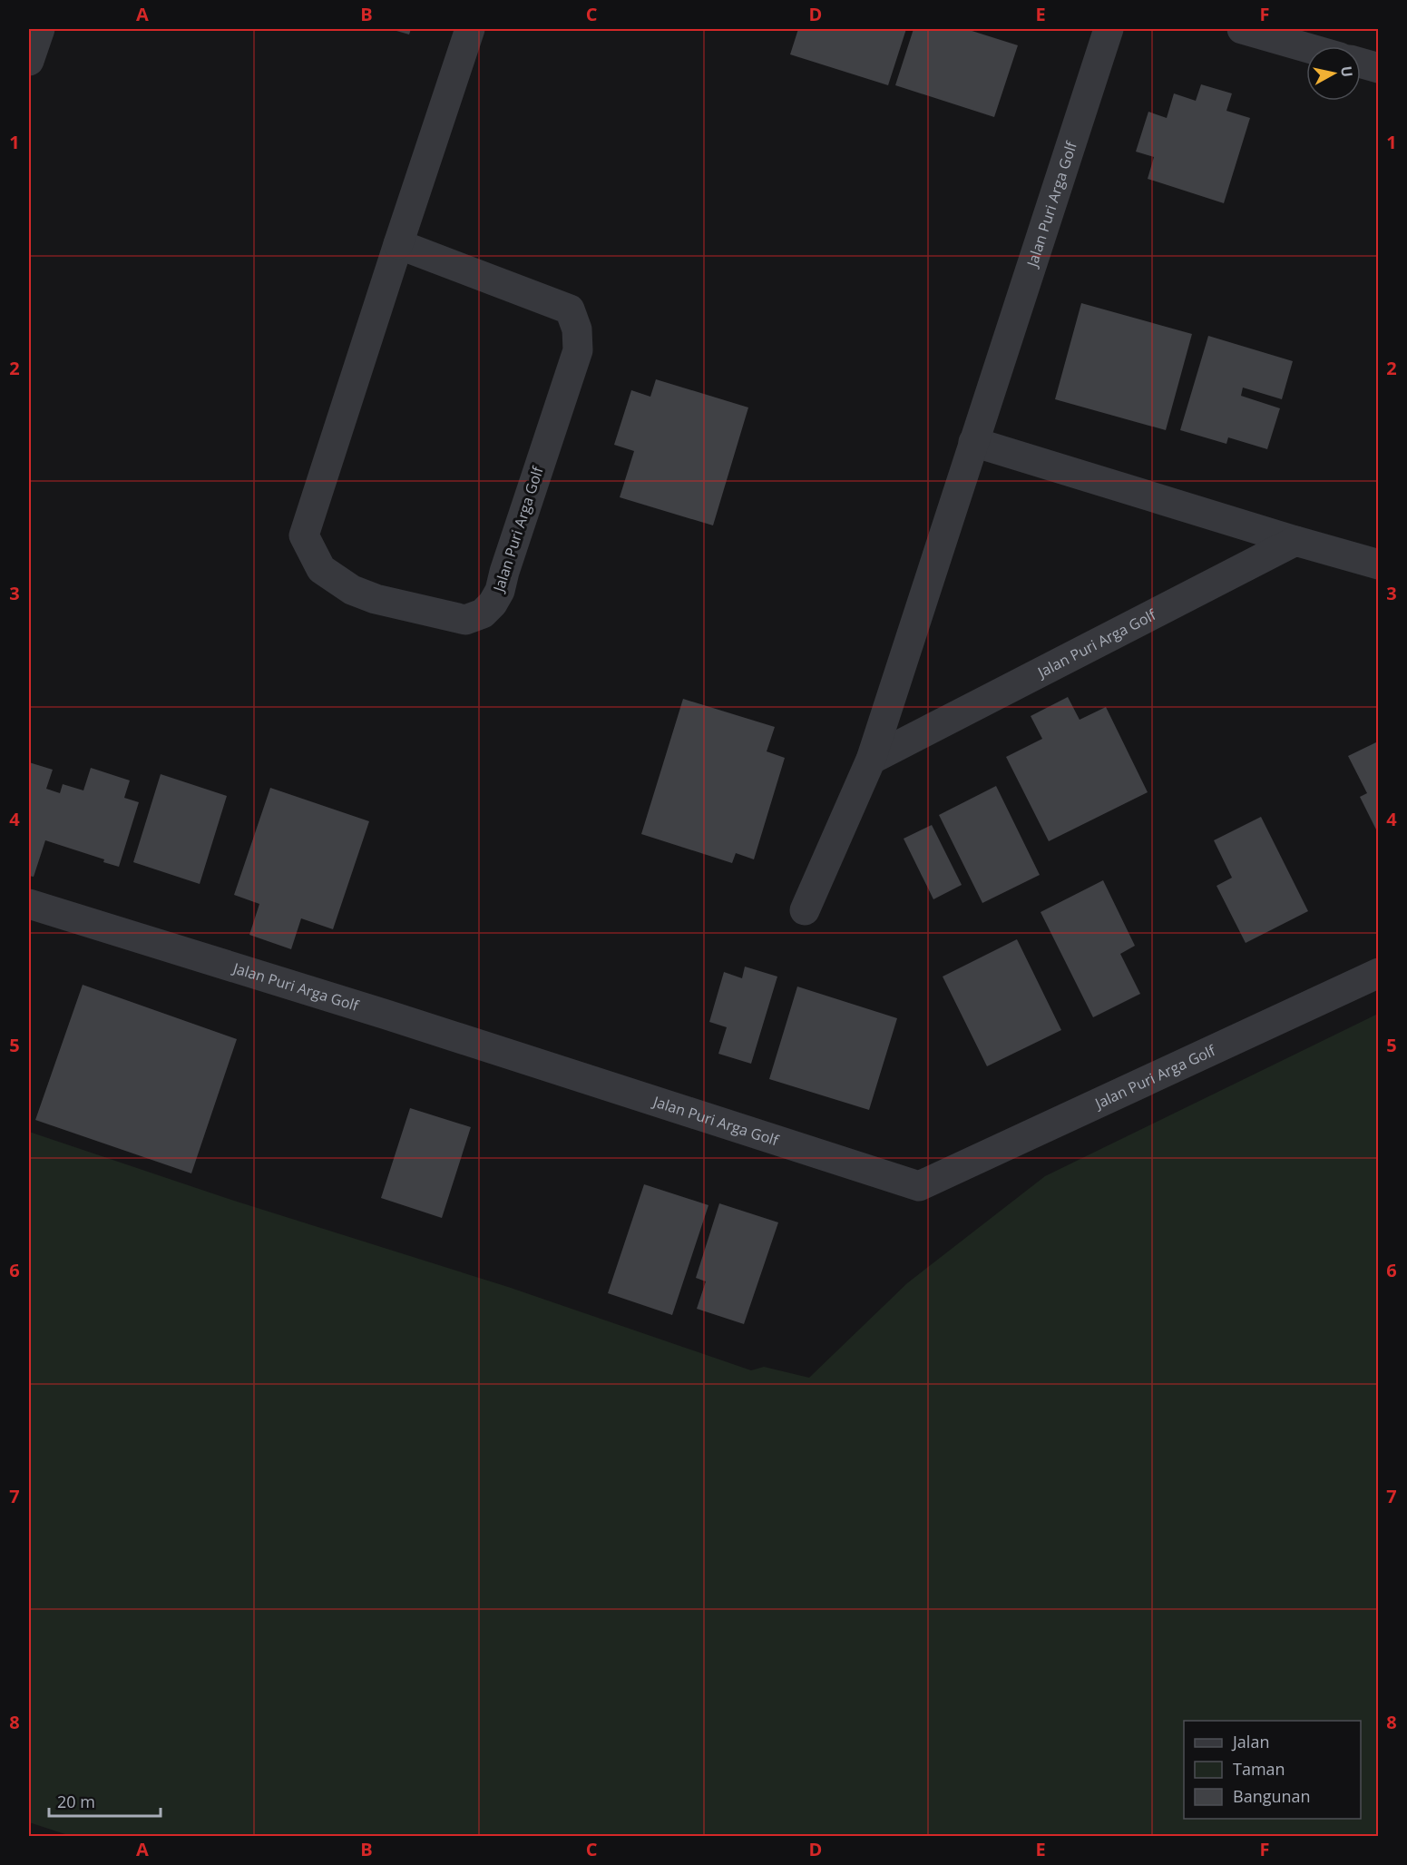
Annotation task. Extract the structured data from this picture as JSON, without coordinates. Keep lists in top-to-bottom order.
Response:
{
  "streets": {
    "street": ["Jalan Puri Arga Golf"]
  },
  "legend": ["Jalan", "Taman", "Bangunan"],
  "scale_bar": "20 m",
  "north": "right",
  "grid": {
    "columns": [
      "A",
      "B",
      "C",
      "D",
      "E",
      "F"
    ],
    "rows": [
      "1",
      "2",
      "3",
      "4",
      "5",
      "6",
      "7",
      "8"
    ]
  }
}
